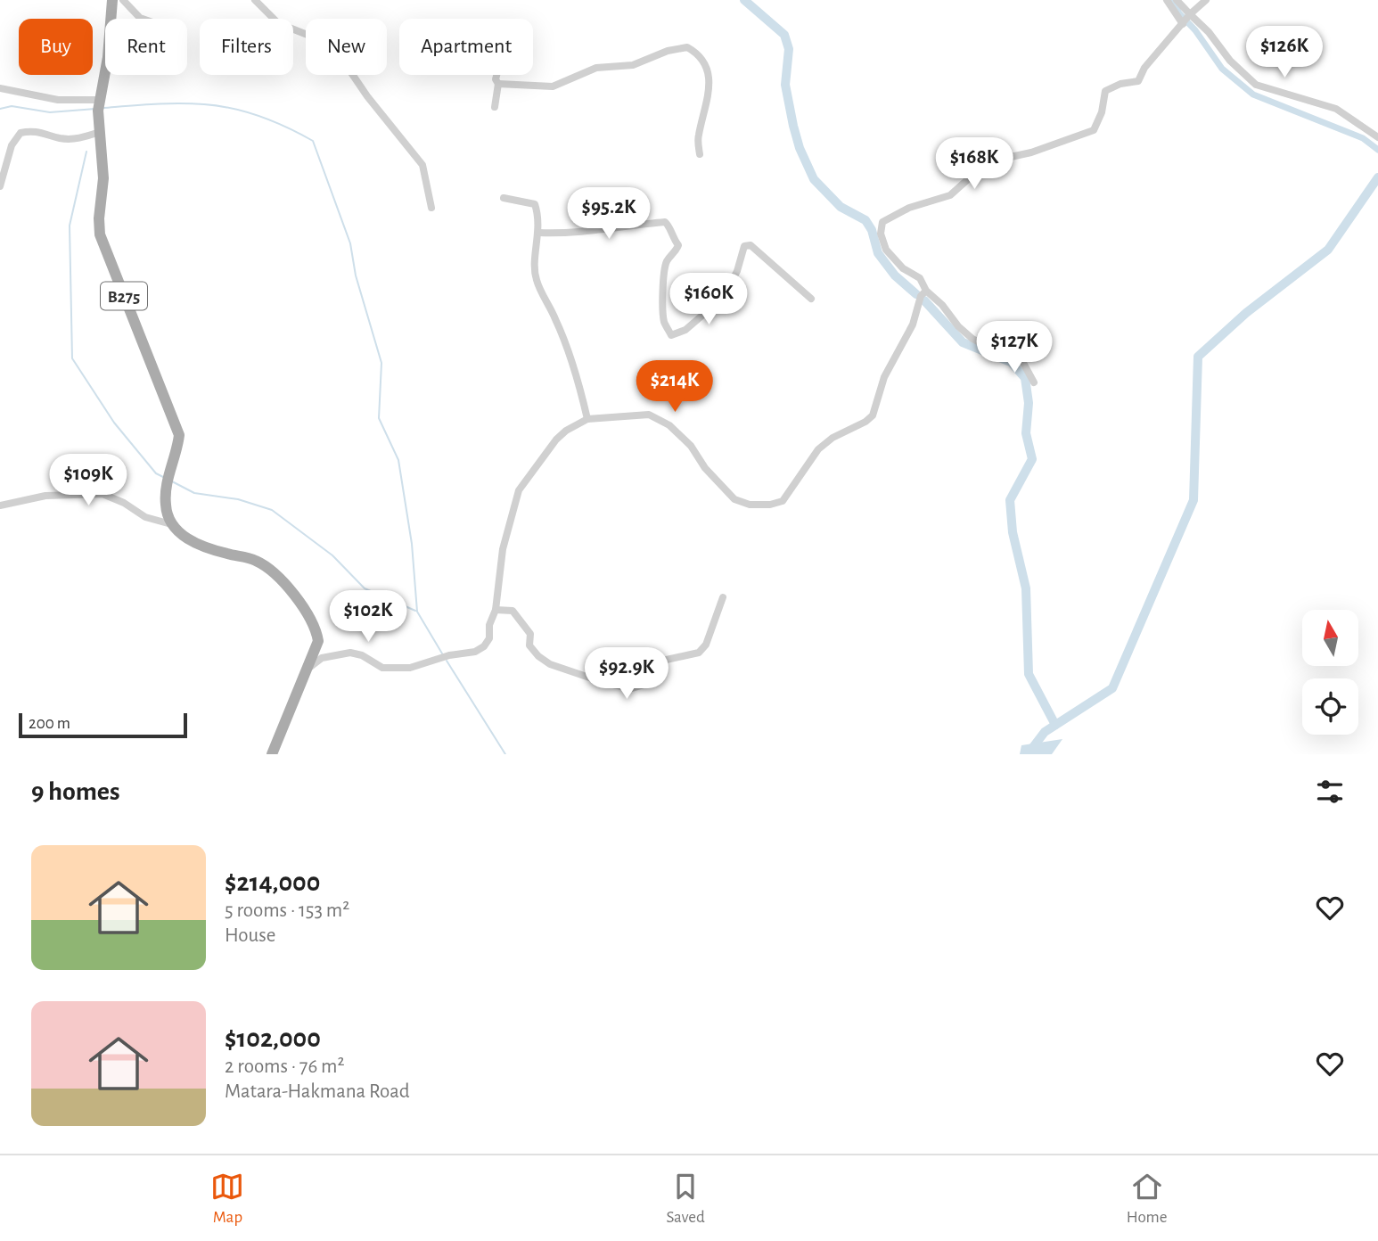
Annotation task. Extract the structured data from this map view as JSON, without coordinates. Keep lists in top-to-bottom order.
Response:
{
  "streets": {
    "main road": ["B275"]
  },
  "scale_bar": "200 m",
  "north": "top",
  "page": {
    "chip": [
      "Buy",
      "Rent",
      "Filters",
      "New",
      "Apartment"
    ],
    "price": [
      "$126K",
      "$168K",
      "$95.2K",
      "$160K",
      "$127K",
      "$214K",
      "$109K",
      "$102K",
      "$92.9K"
    ],
    "scale": "200 m",
    "heading": "9 homes",
    "list": [
      {
        "name": "$214,000",
        "note": "5 rooms · 153 m² · House"
      },
      {
        "name": "$102,000",
        "note": "2 rooms · 76 m² · Matara-Hakmana Road"
      }
    ],
    "tabs": ["Map", "Saved", "Home"]
  }
}
